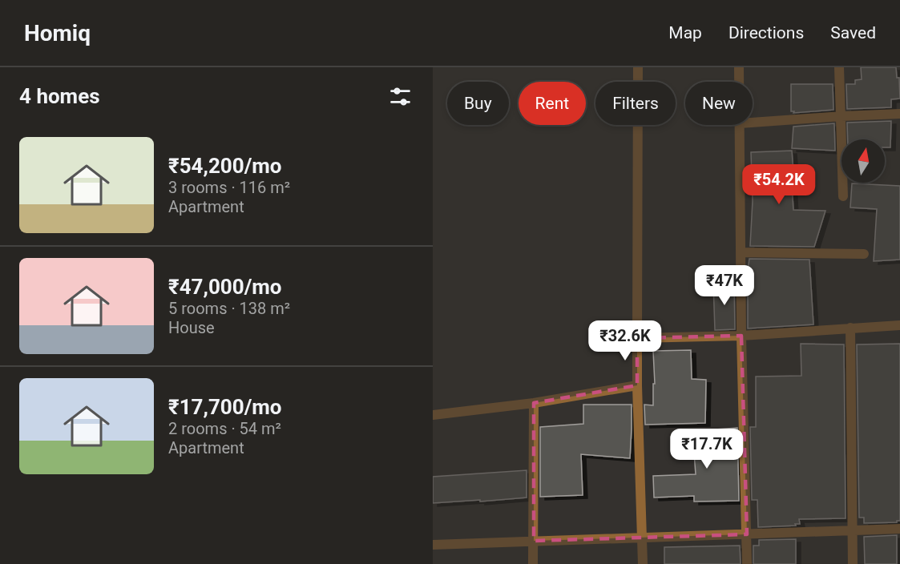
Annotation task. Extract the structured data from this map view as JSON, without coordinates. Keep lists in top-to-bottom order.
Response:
{
  "north": "top",
  "page": {
    "header": "Homiq",
    "nav": ["Map", "Directions", "Saved"],
    "heading": "4 homes",
    "chip": [
      "Buy",
      "Rent",
      "Filters",
      "New"
    ],
    "list": [
      {
        "name": "₹54,200/mo",
        "note": "3 rooms · 116 m² · Apartment"
      },
      {
        "name": "₹47,000/mo",
        "note": "5 rooms · 138 m² · House"
      },
      {
        "name": "₹17,700/mo",
        "note": "2 rooms · 54 m² · Apartment"
      }
    ],
    "price": [
      "₹54.2K",
      "₹47K",
      "₹32.6K",
      "₹17.7K"
    ]
  }
}
